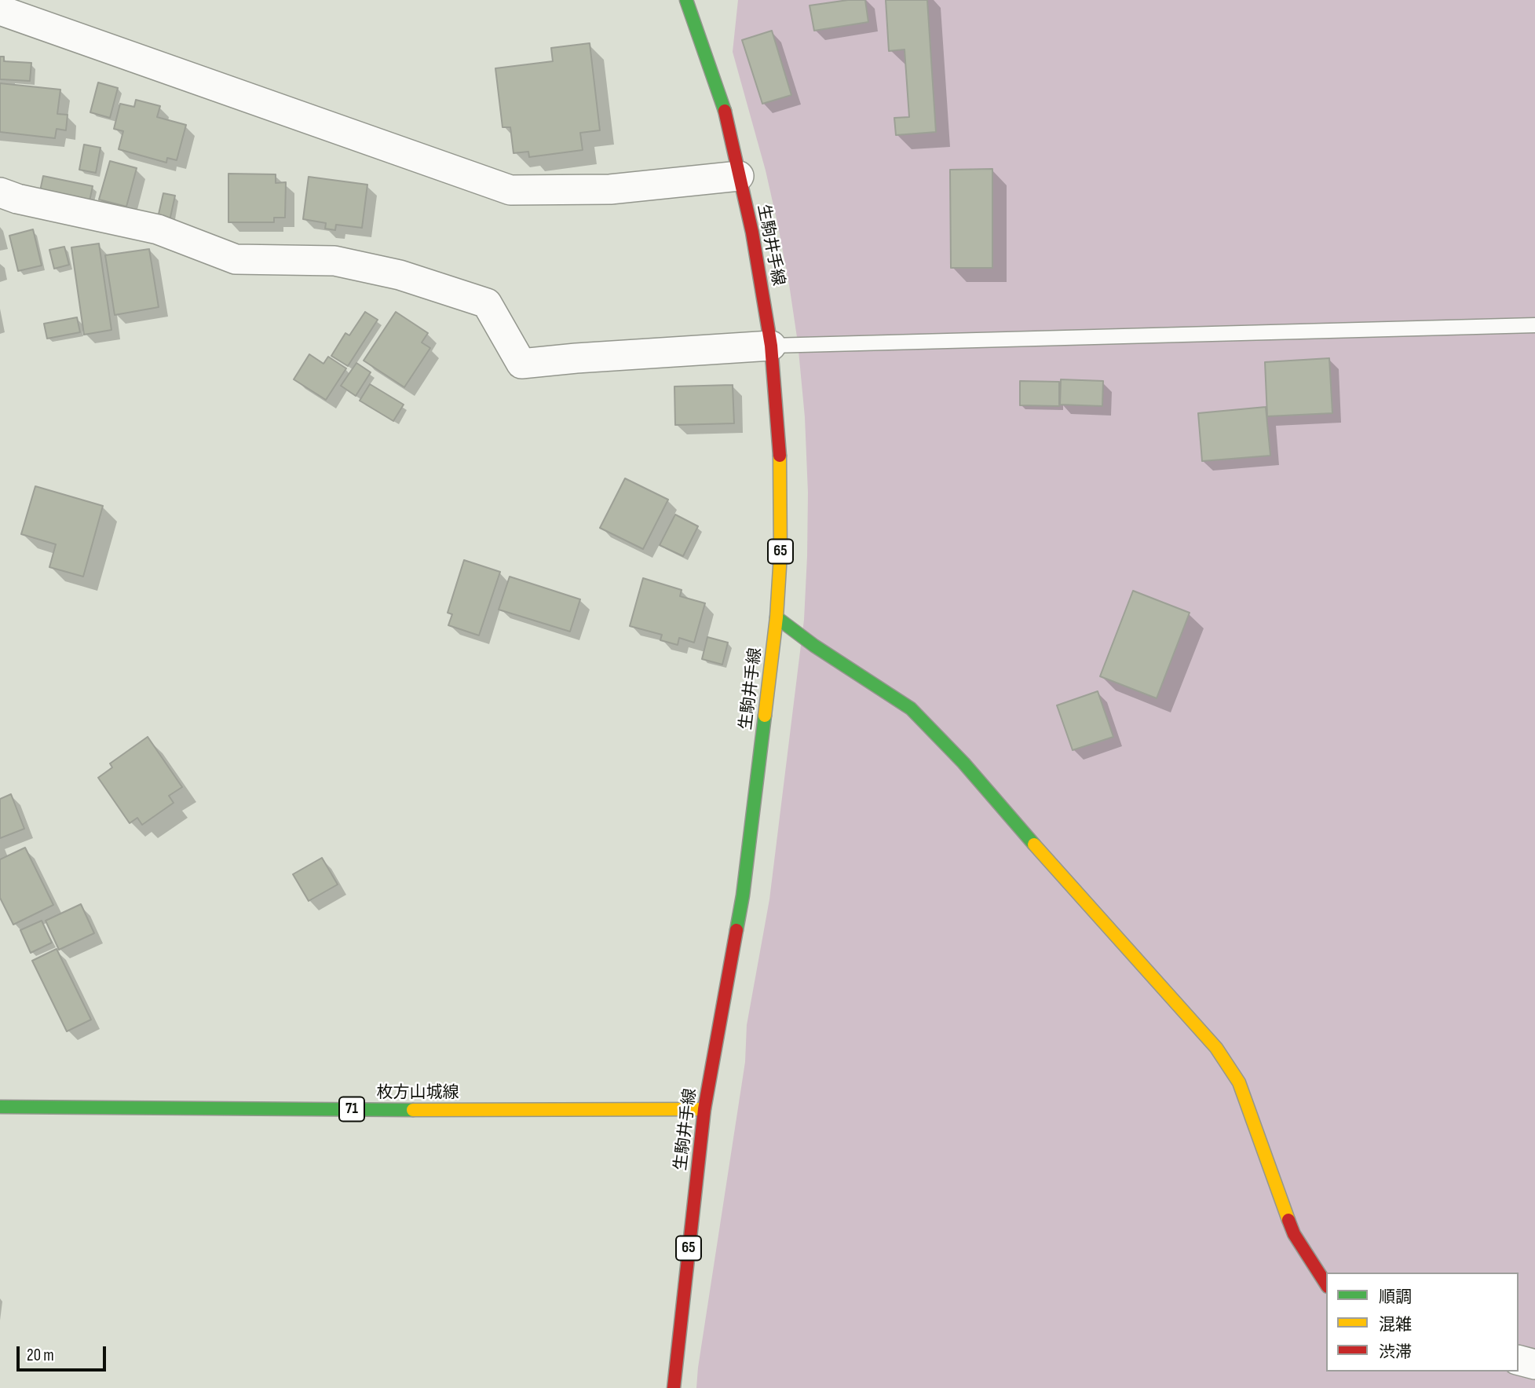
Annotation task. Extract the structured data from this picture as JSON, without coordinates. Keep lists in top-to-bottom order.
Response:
{
  "streets": {
    "main road": [
      "生駒井手線",
      "65",
      "枚方山城線",
      "71"
    ]
  },
  "crossings": [
    ["生駒井手線", "枚方山城線"]
  ],
  "legend": ["順調", "混雑", "渋滞"],
  "scale_bar": "20 m"
}
